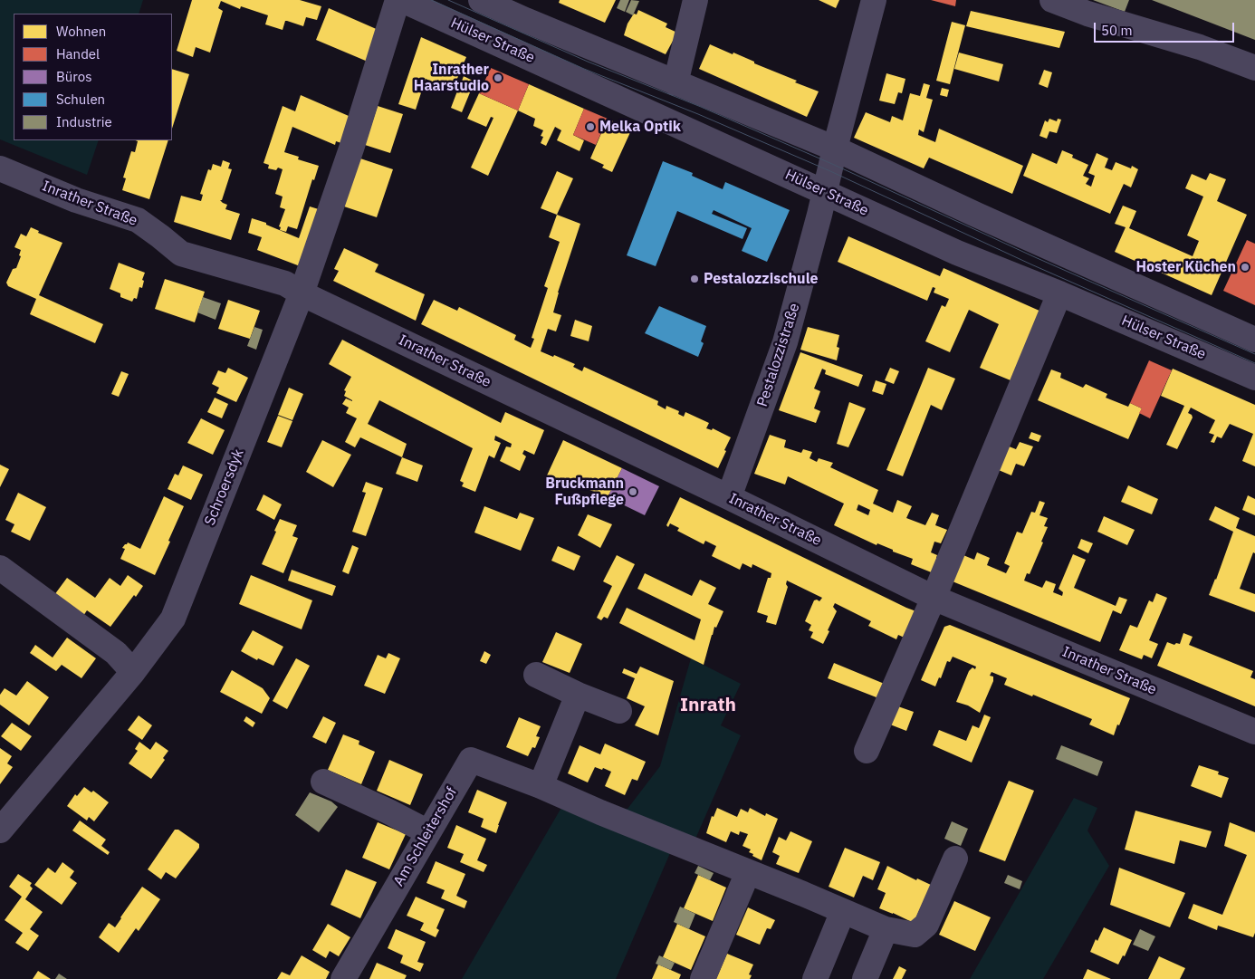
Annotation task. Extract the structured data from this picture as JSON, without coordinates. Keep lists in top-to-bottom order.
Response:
{
  "streets": {
    "street": [
      "Hülser Straße",
      "Inrather Straße",
      "Pestalozzistraße",
      "Schroersdyk",
      "Am Schleitershof"
    ]
  },
  "crossings": [
    ["Hülser Straße", "Pestalozzistraße"],
    ["Inrather Straße", "Pestalozzistraße"],
    ["Inrather Straße", "Schroersdyk"]
  ],
  "districts": ["Inrath"],
  "places": [
    "Inrather Haarstudio",
    "Melka Optik",
    "Hoster Küchen",
    "Pestalozzischule",
    "Bruckmann Fußpflege"
  ],
  "legend": [
    "Wohnen",
    "Handel",
    "Büros",
    "Schulen",
    "Industrie"
  ],
  "scale_bar": "50 m"
}
